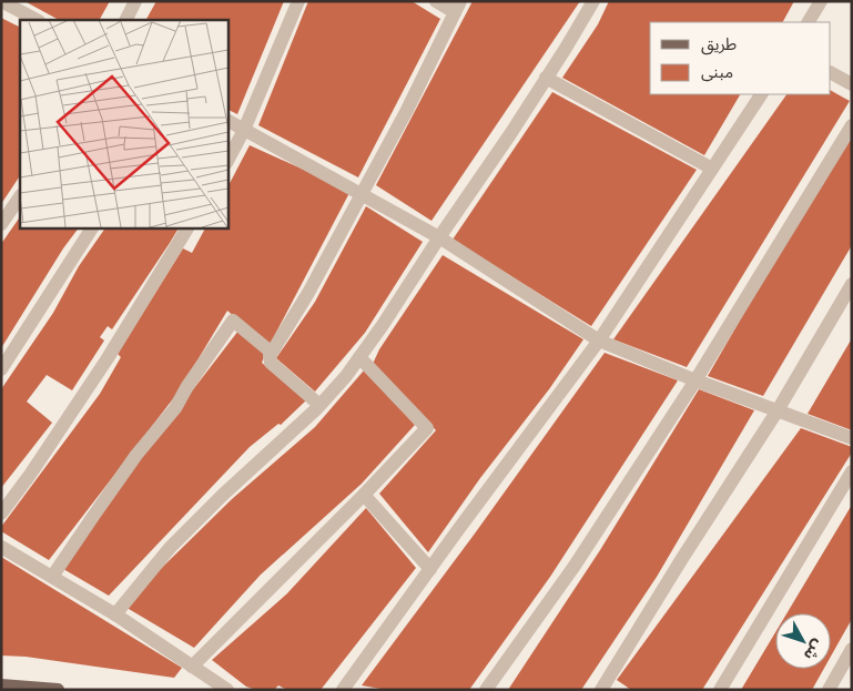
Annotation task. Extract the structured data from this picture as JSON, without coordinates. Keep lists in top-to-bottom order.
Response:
{
  "legend": ["طريق", "مبنى"],
  "north": "bottom right"
}
